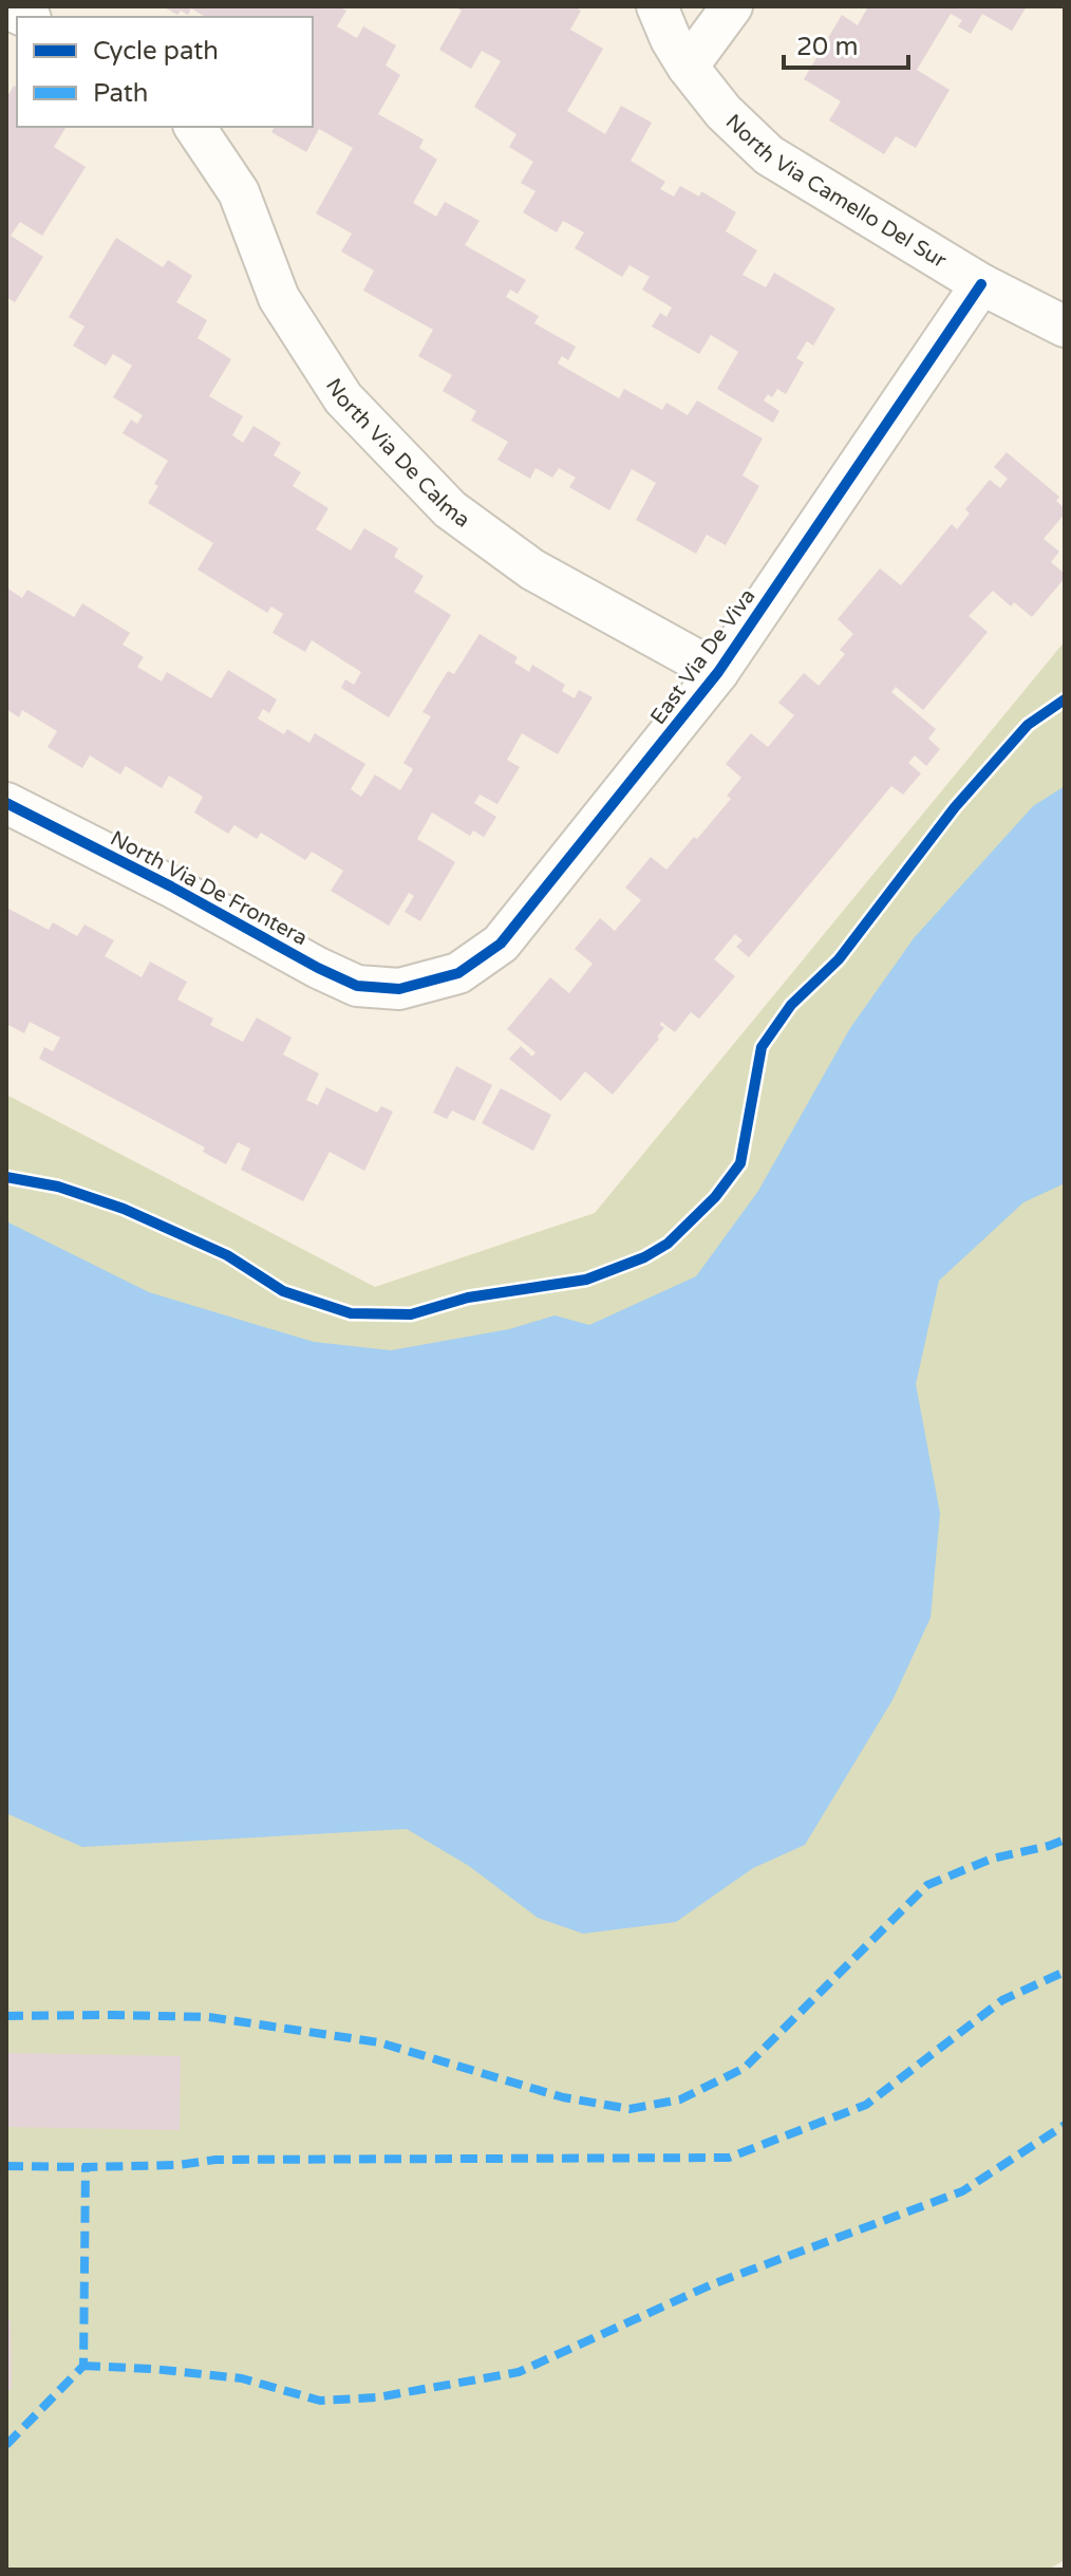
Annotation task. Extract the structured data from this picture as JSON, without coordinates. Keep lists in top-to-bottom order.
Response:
{
  "streets": {
    "street": [
      "North Via Camello Del Sur",
      "North Via De Calma",
      "East Via De Viva",
      "North Via De Frontera"
    ]
  },
  "crossings": [
    ["North Via Camello Del Sur", "East Via De Viva"],
    ["North Via De Calma", "East Via De Viva"],
    ["East Via De Viva", "North Via De Frontera"]
  ],
  "legend": ["Cycle path", "Path"],
  "scale_bar": "20 m"
}
